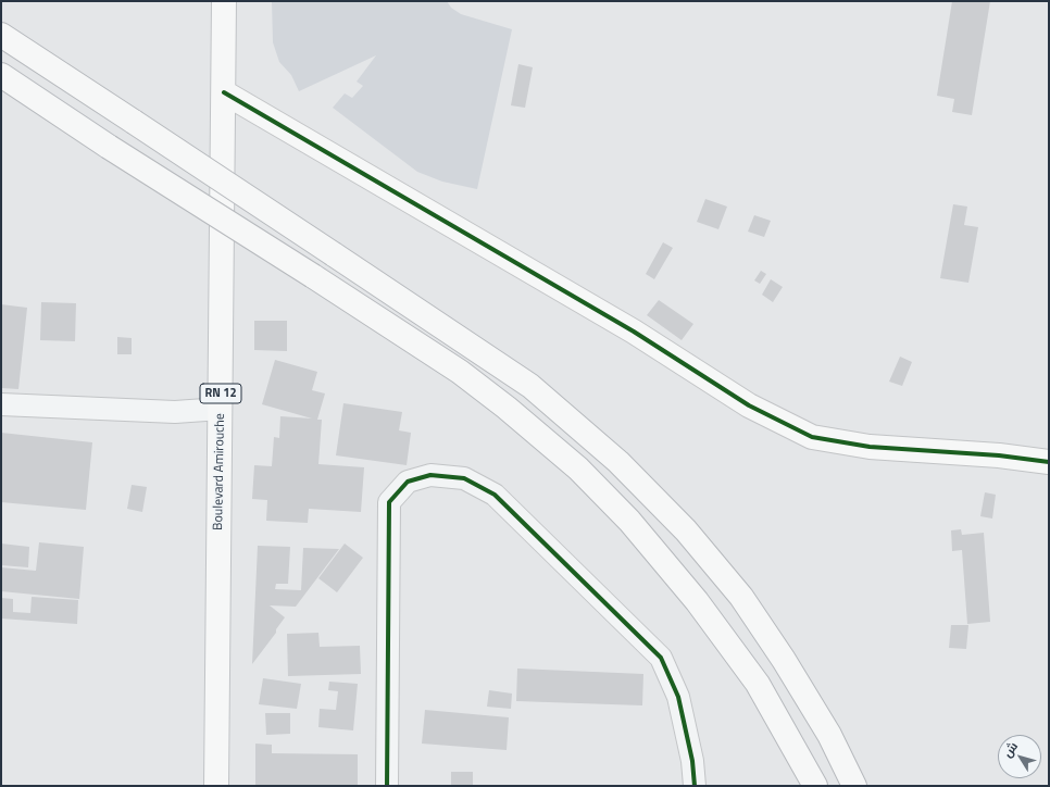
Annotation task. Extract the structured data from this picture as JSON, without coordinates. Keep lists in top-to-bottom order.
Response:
{
  "streets": {
    "main road": ["RN 12", "Boulevard Amirouche"]
  },
  "north": "top left"
}
